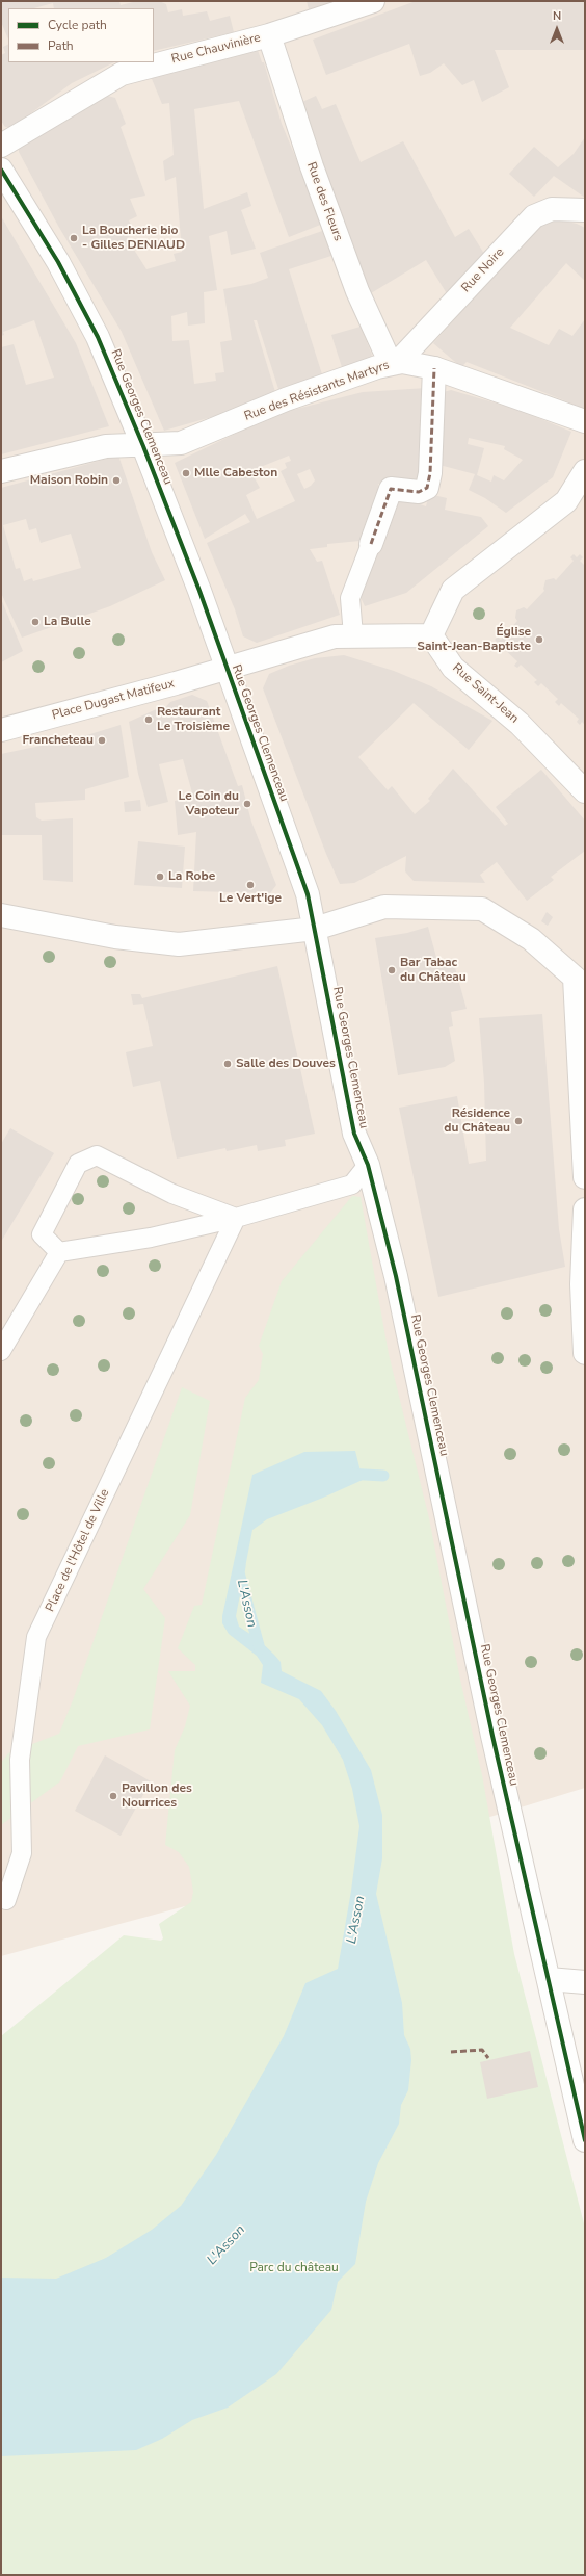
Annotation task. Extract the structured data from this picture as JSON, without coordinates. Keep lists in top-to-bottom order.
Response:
{
  "streets": {
    "street": [
      "Rue Chauvinière",
      "Rue des Fleurs",
      "Rue Noire",
      "Rue des Résistants Martyrs",
      "Rue Georges Clemenceau",
      "Rue Saint-Jean",
      "Place Dugast Matifeux"
    ],
    "lane": ["Place de l'Hôtel de Ville"]
  },
  "crossings": [
    ["Rue Chauvinière", "Rue des Fleurs"],
    ["Rue des Fleurs", "Rue Noire"],
    ["Rue des Fleurs", "Rue des Résistants Martyrs"],
    ["Rue Noire", "Rue des Résistants Martyrs"],
    ["Rue des Résistants Martyrs", "Rue Georges Clemenceau"],
    ["Rue Georges Clemenceau", "Place Dugast Matifeux"]
  ],
  "water": ["L'Asson"],
  "parks": ["Parc du château"],
  "places": [
    "La Boucherie bio - Gilles DENIAUD",
    "Mlle Cabeston",
    "Maison Robin",
    "La Bulle",
    "Église Saint-Jean-Baptiste",
    "Restaurant Le Troisième",
    "Francheteau",
    "Le Coin du Vapoteur",
    "La Robe",
    "Le Vert'ige",
    "Bar Tabac du Château",
    "Salle des Douves",
    "Résidence du Château",
    "Pavillon des Nourrices"
  ],
  "legend": ["Cycle path", "Path"],
  "north": "top"
}
